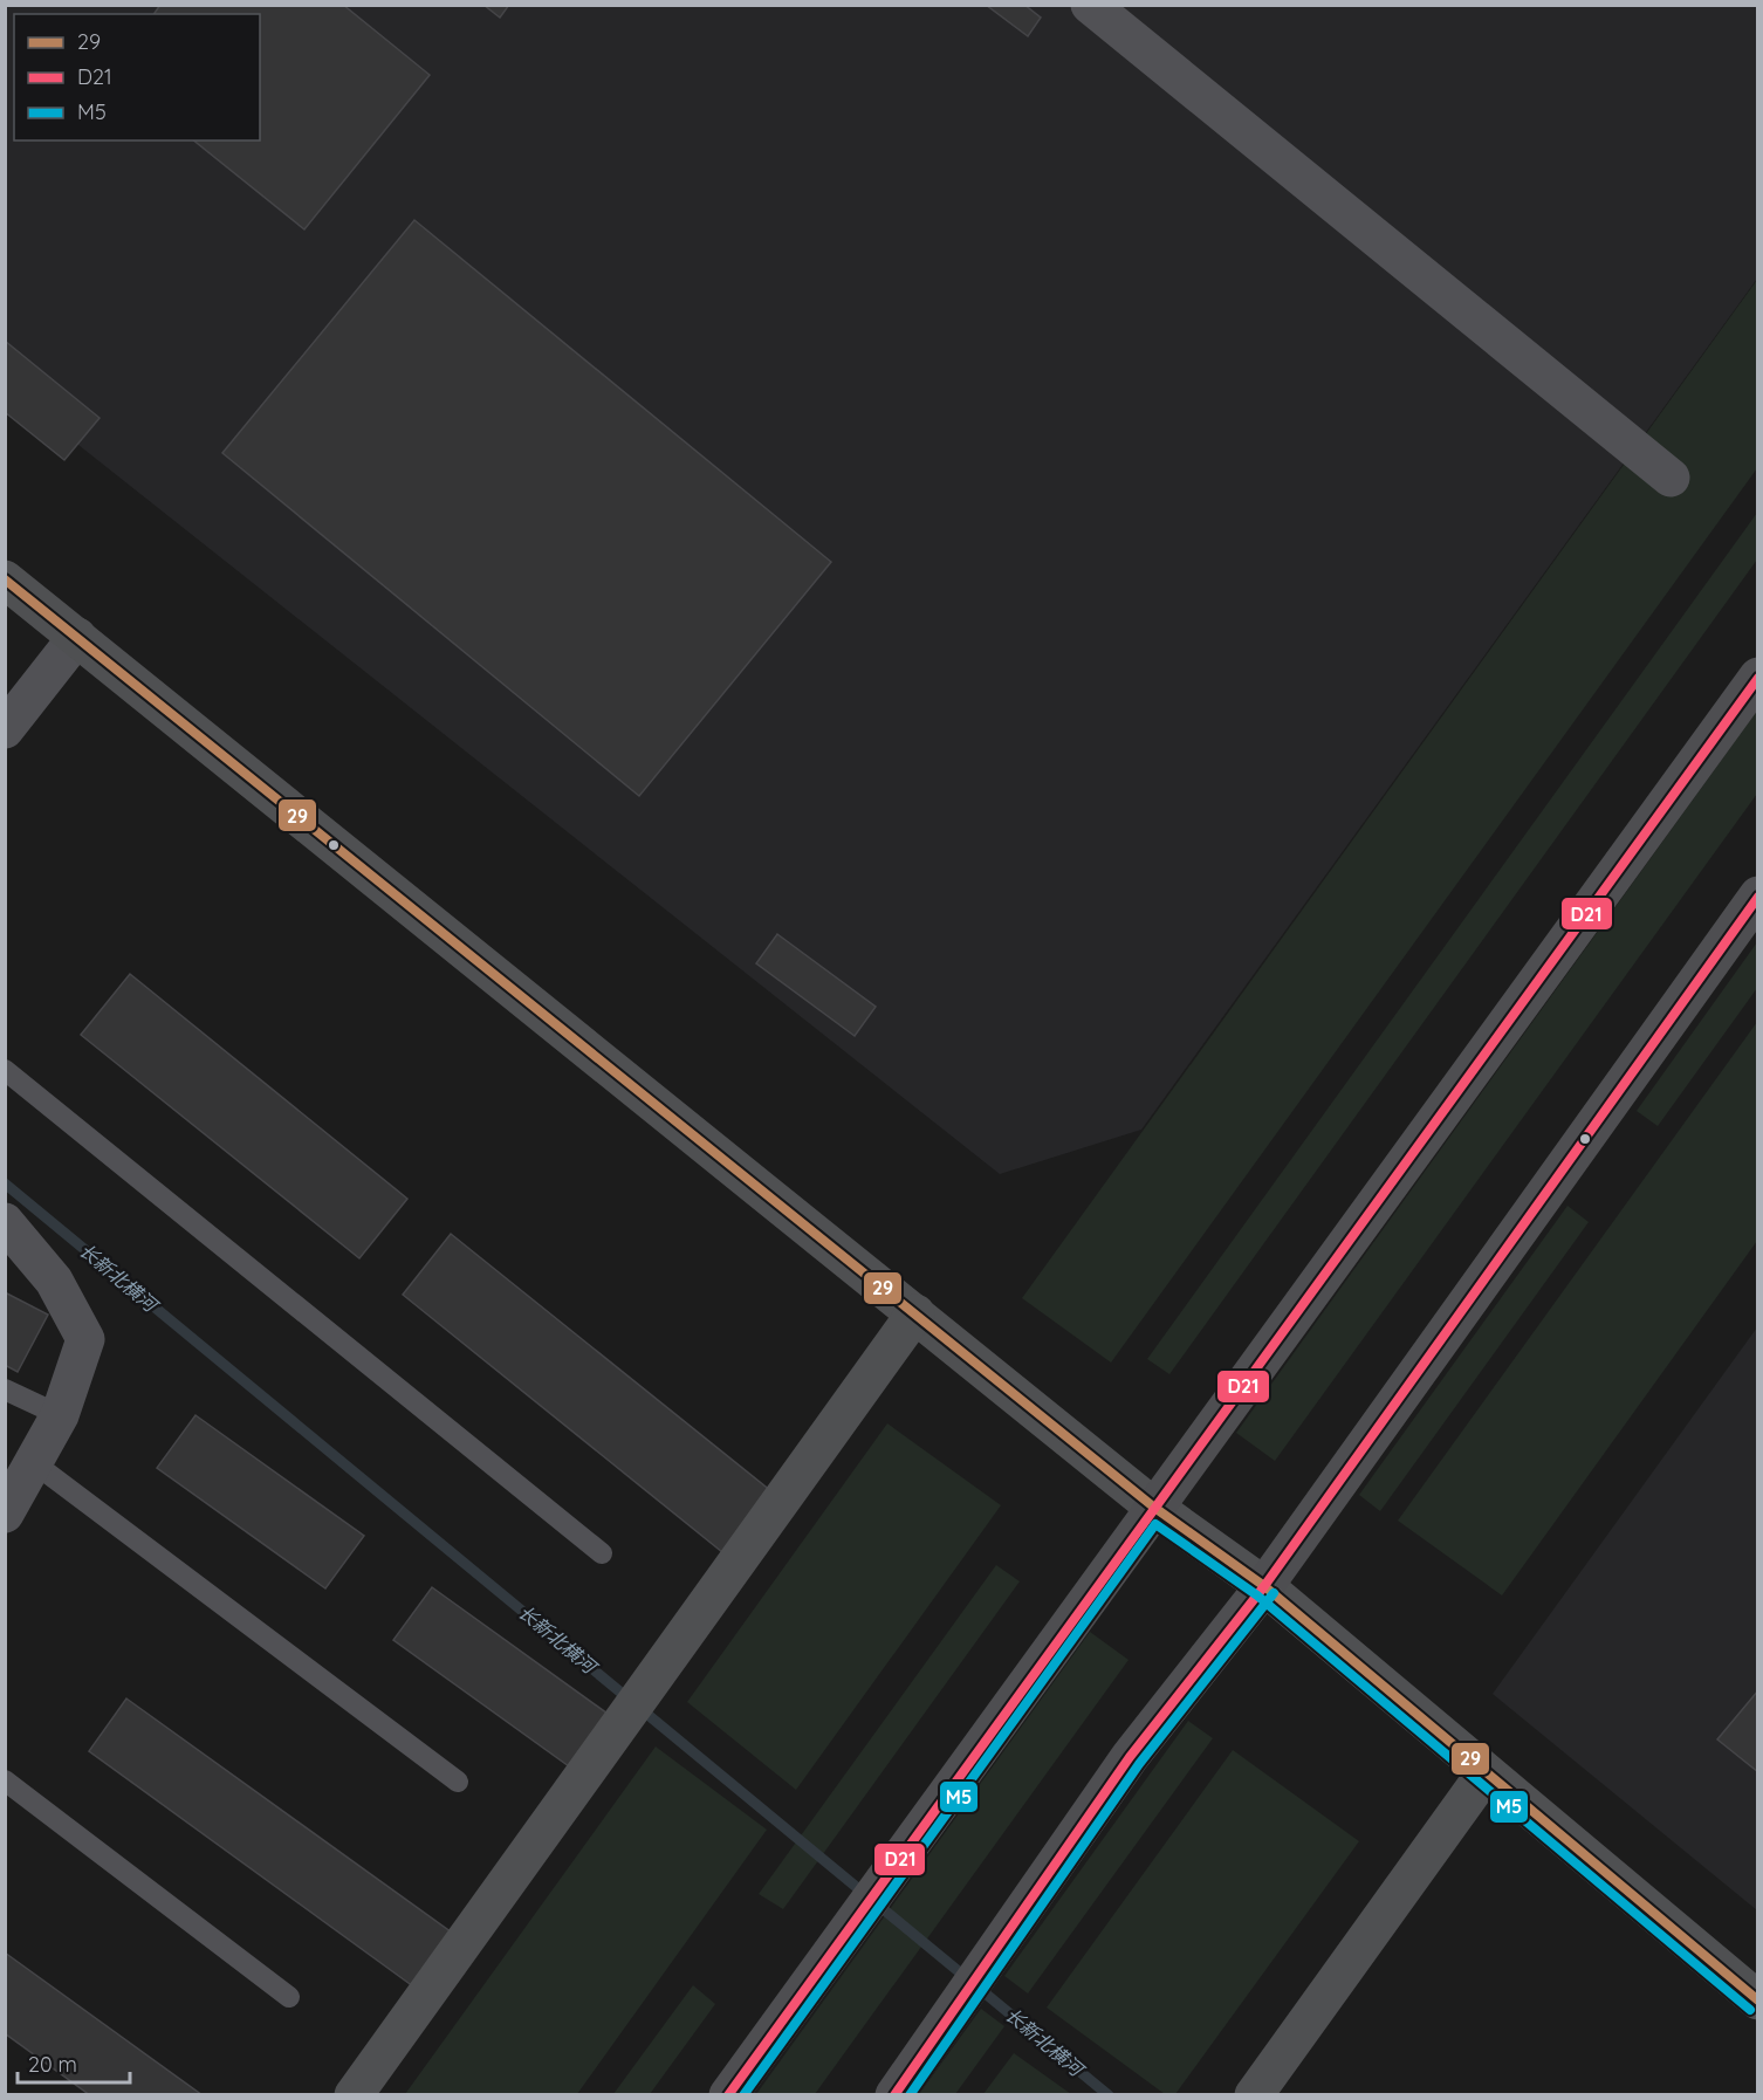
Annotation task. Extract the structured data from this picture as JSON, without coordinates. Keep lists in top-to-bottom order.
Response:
{
  "water": ["长新北横河"],
  "lines": ["transit line 29", "transit line D21", "transit line M5"],
  "legend": ["29", "D21", "M5"],
  "scale_bar": "20 m"
}
